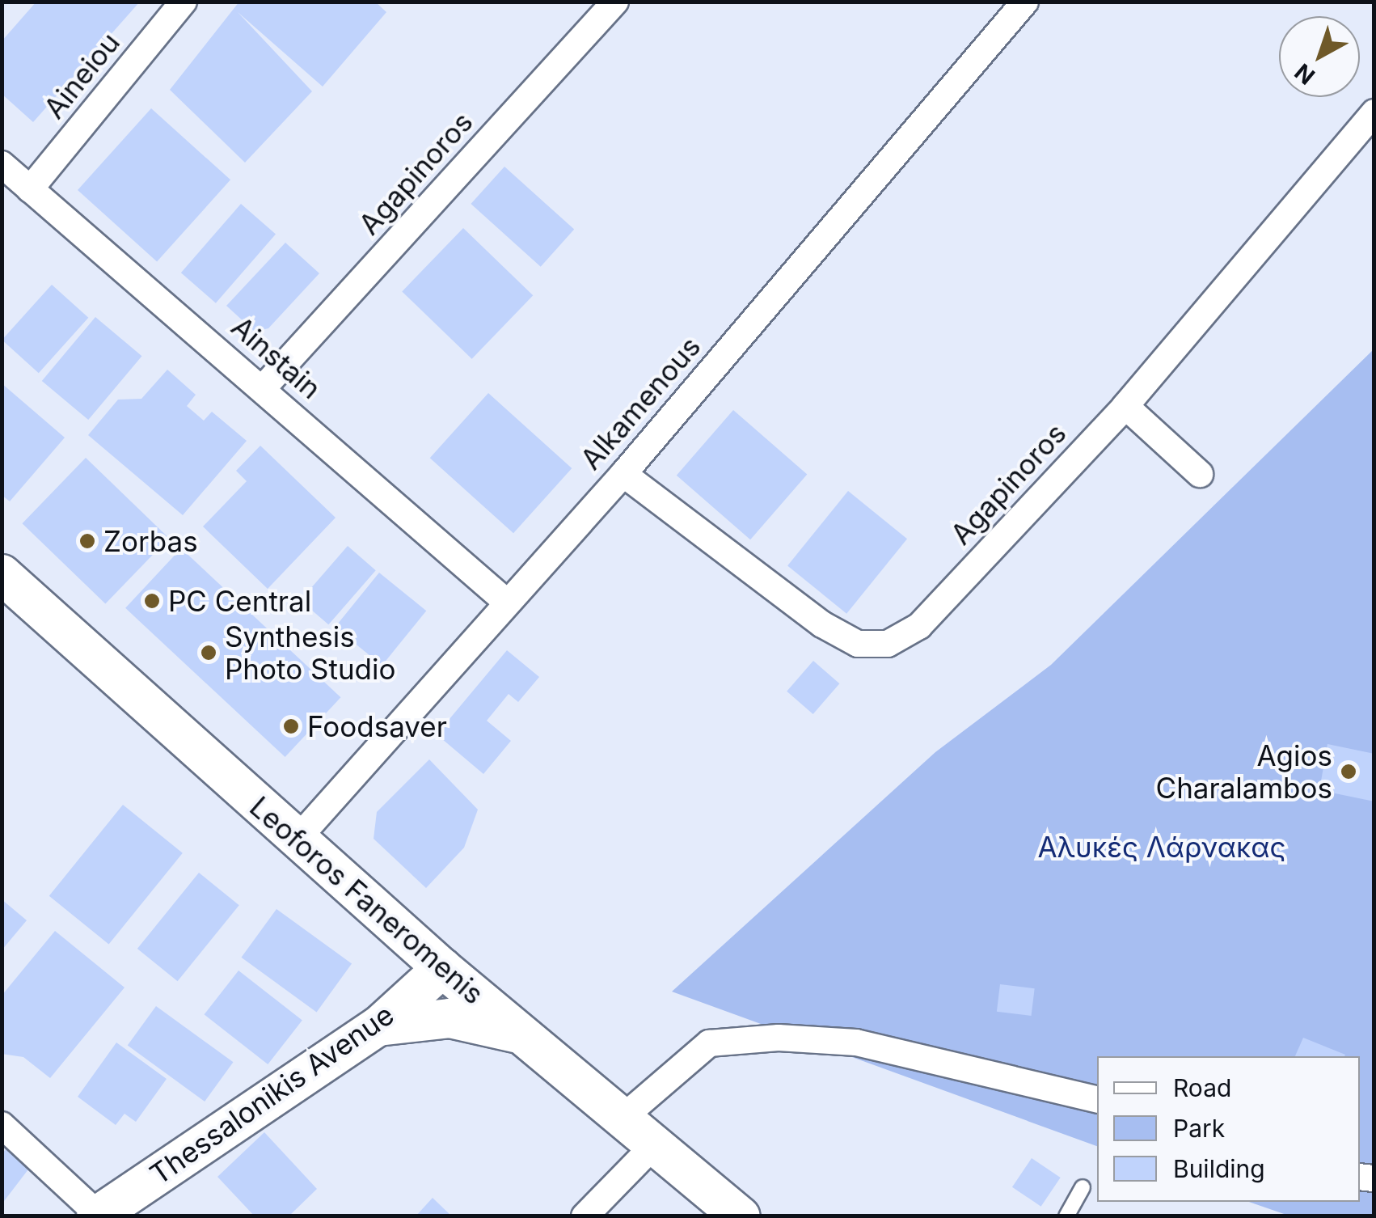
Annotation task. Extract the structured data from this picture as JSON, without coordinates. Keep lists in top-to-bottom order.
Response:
{
  "streets": {
    "main road": ["Leoforos Faneromenis", "Thessalonikis Avenue"],
    "street": [
      "Aineiou",
      "Agapinoros",
      "Ainstain",
      "Alkamenous"
    ]
  },
  "crossings": [
    ["Aineiou", "Ainstain"],
    ["Agapinoros", "Ainstain"],
    ["Agapinoros", "Alkamenous"],
    ["Ainstain", "Alkamenous"],
    ["Alkamenous", "Leoforos Faneromenis"],
    ["Leoforos Faneromenis", "Thessalonikis Avenue"]
  ],
  "parks": ["Αλυκές Λάρνακας"],
  "places": [
    "Zorbas",
    "PC Central",
    "Synthesis Photo Studio",
    "Foodsaver",
    "Agios Charalambos"
  ],
  "legend": ["Road", "Park", "Building"],
  "north": "bottom left"
}
